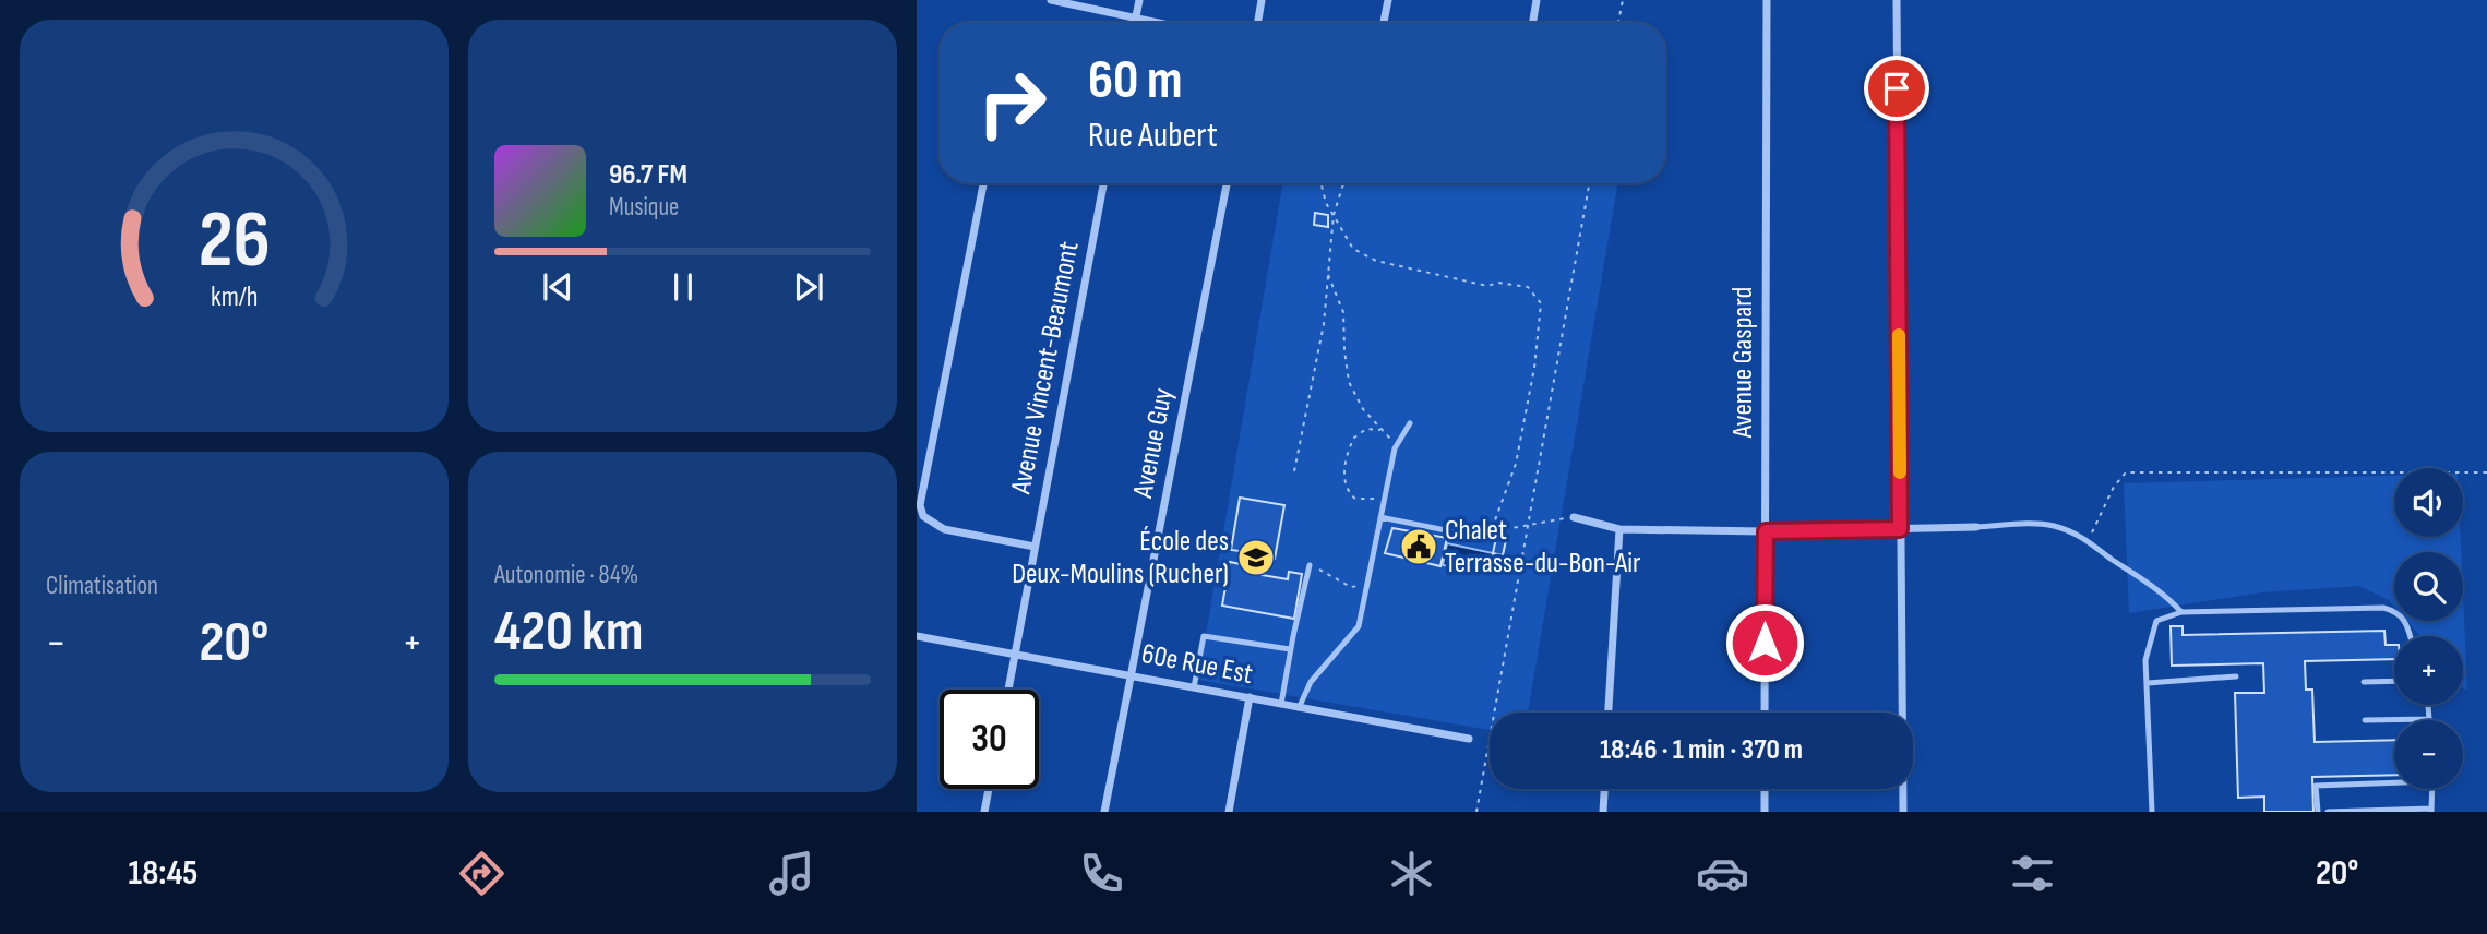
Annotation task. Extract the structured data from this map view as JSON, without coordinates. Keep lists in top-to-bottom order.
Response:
{
  "streets": {
    "street": [
      "Avenue Gaspard",
      "Avenue Vincent-Beaumont",
      "Avenue Guy",
      "60e Rue Est"
    ]
  },
  "crossings": [
    ["Avenue Vincent-Beaumont", "60e Rue Est"],
    ["Avenue Guy", "60e Rue Est"]
  ],
  "places": {
    "public building": ["Chalet Terrasse-du-Bon-Air"],
    "school or university": ["École des Deux-Moulins (Rucher)"]
  },
  "page": {
    "turn": ["60 m", "Rue Aubert"],
    "song": ["96.7 FM", "Musique"],
    "tile": [
      "Climatisation",
      ["Autonomie · 84%", "420 km"]
    ],
    "map_buttons": ["+", "−"],
    "heat": ["−", "20°", "+"],
    "limit": "30",
    "trip": "18:46 · 1 min · 370 m",
    "tabs": ["18:45", "20°"],
    "gauge": ["26", "km/h"]
  }
}
